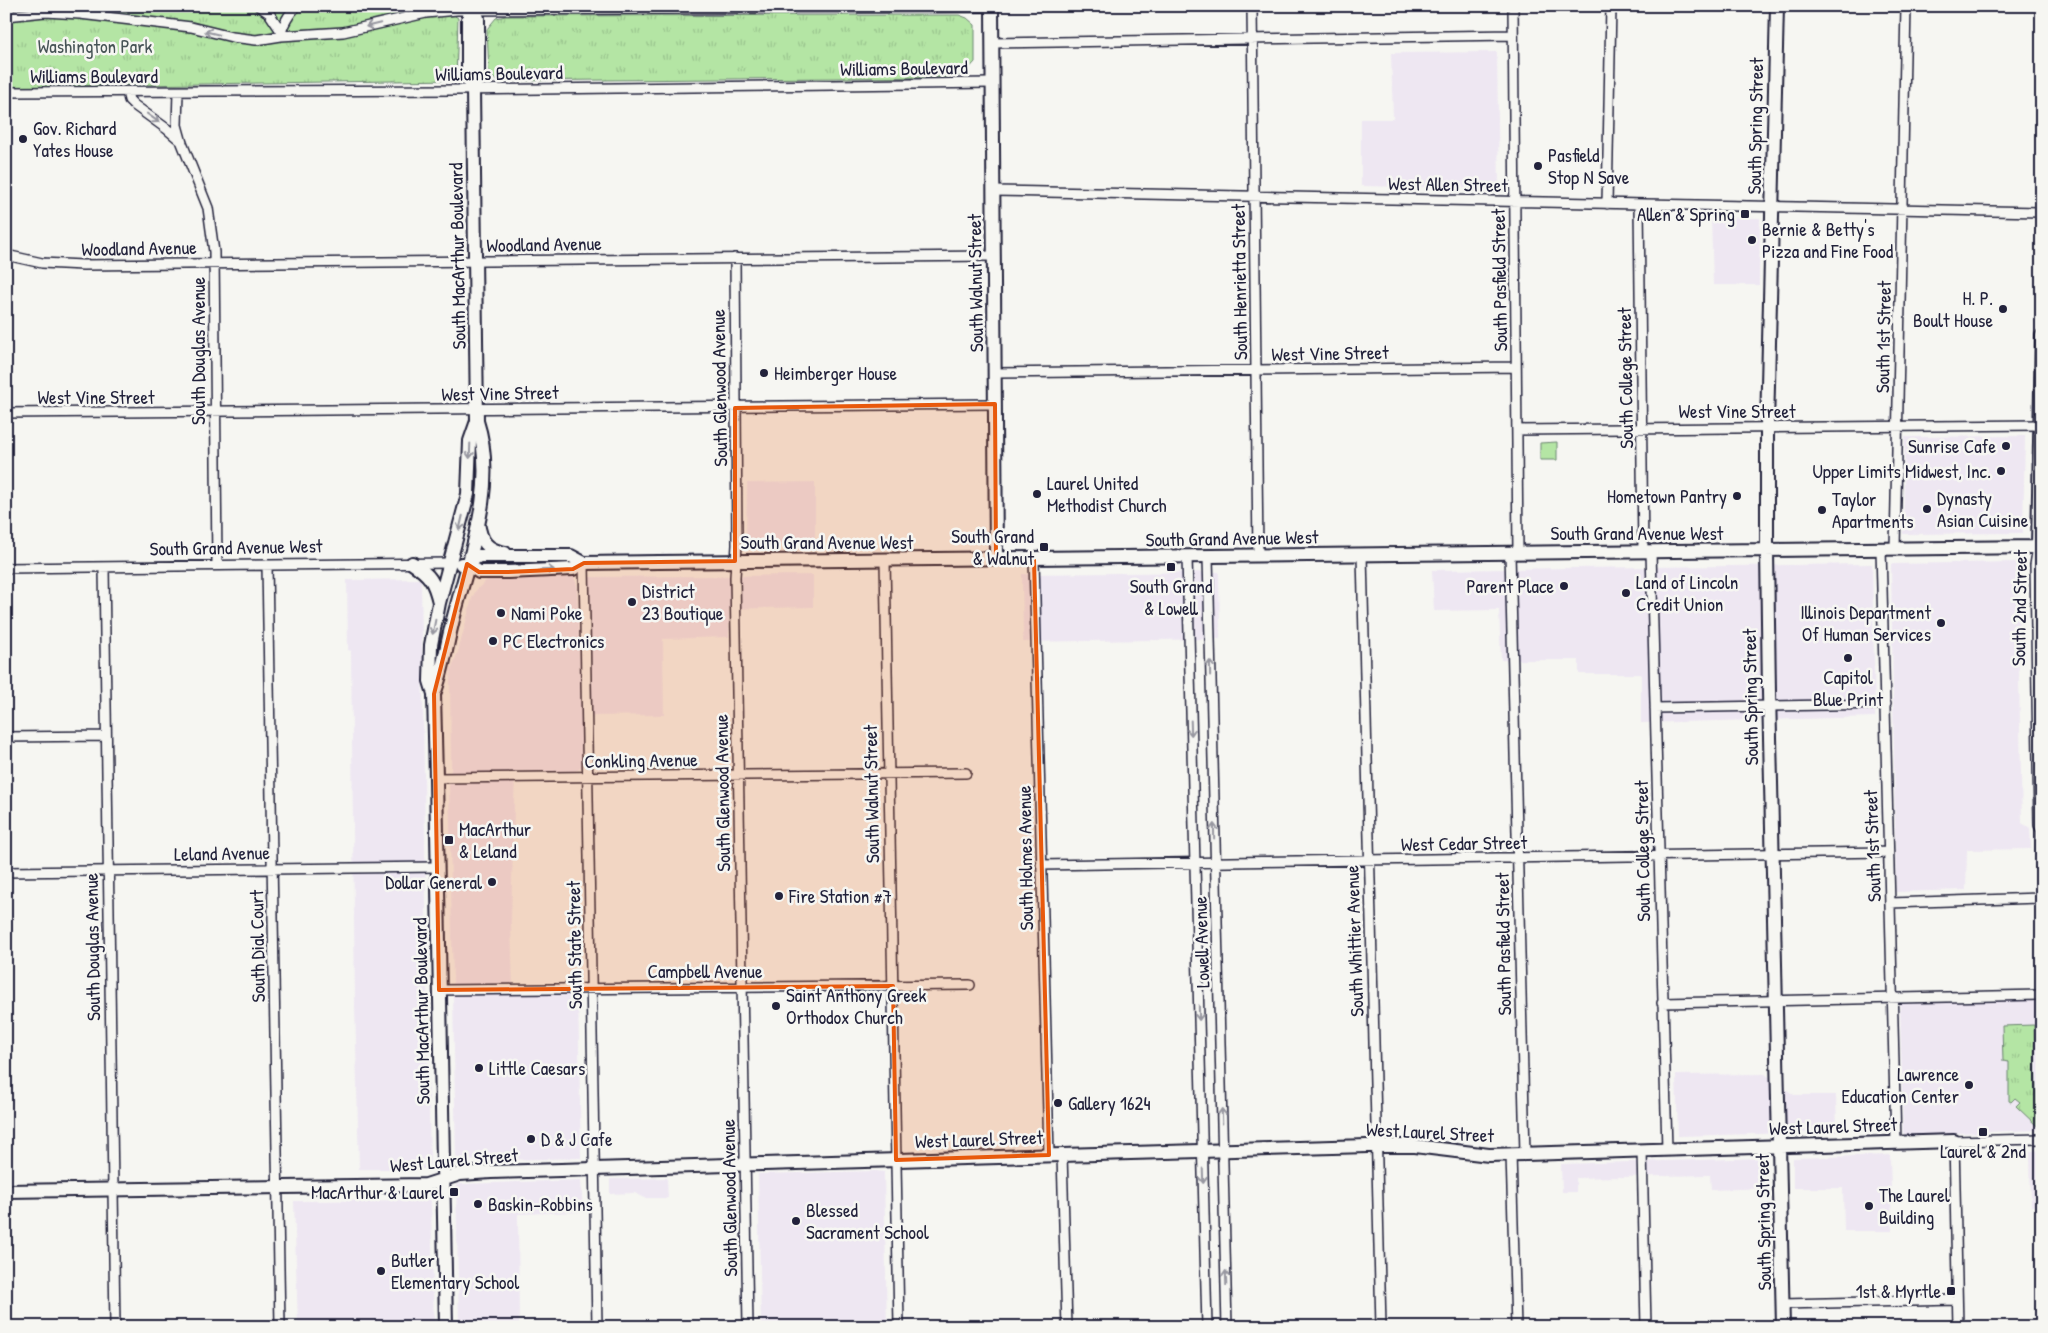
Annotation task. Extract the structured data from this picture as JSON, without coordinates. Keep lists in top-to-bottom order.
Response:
{
  "streets": {
    "street": [
      "Williams Boulevard",
      "South Spring Street",
      "West Allen Street",
      "Woodland Avenue",
      "South MacArthur Boulevard",
      "South Pasfield Street",
      "South Henrietta Street",
      "South Walnut Street",
      "South 1st Street",
      "South Douglas Avenue",
      "West Vine Street",
      "South College Street",
      "South Glenwood Avenue",
      "South Grand Avenue West",
      "South 2nd Street",
      "Conkling Avenue",
      "West Cedar Street",
      "Leland Avenue",
      "South Holmes Avenue",
      "South Whittier Avenue",
      "Lowell Avenue",
      "South State Street",
      "South Dial Court",
      "Campbell Avenue",
      "West Laurel Street"
    ]
  },
  "crossings": [
    ["Williams Boulevard", "South MacArthur Boulevard"],
    ["Williams Boulevard", "South Walnut Street"],
    ["Williams Boulevard", "South Douglas Avenue"],
    ["South Spring Street", "West Allen Street"],
    ["South Spring Street", "West Vine Street"],
    ["South Spring Street", "South Grand Avenue West"],
    ["South Spring Street", "West Cedar Street"],
    ["South Spring Street", "West Laurel Street"],
    ["West Allen Street", "South Pasfield Street"],
    ["West Allen Street", "South Henrietta Street"],
    ["West Allen Street", "South Walnut Street"],
    ["West Allen Street", "South 1st Street"],
    ["West Allen Street", "South College Street"],
    ["Woodland Avenue", "South MacArthur Boulevard"],
    ["Woodland Avenue", "South Walnut Street"],
    ["Woodland Avenue", "South Douglas Avenue"],
    ["Woodland Avenue", "South Glenwood Avenue"],
    ["South MacArthur Boulevard", "West Vine Street"],
    ["South MacArthur Boulevard", "South Grand Avenue West"],
    ["South MacArthur Boulevard", "Conkling Avenue"],
    ["South MacArthur Boulevard", "Leland Avenue"],
    ["South MacArthur Boulevard", "Campbell Avenue"],
    ["South MacArthur Boulevard", "West Laurel Street"],
    ["South Pasfield Street", "West Vine Street"],
    ["South Pasfield Street", "South Grand Avenue West"],
    ["South Pasfield Street", "West Cedar Street"],
    ["South Pasfield Street", "West Laurel Street"],
    ["South Henrietta Street", "West Vine Street"],
    ["South Henrietta Street", "South Grand Avenue West"],
    ["South Walnut Street", "West Vine Street"],
    ["South Walnut Street", "South Grand Avenue West"],
    ["South Walnut Street", "Conkling Avenue"],
    ["South Walnut Street", "Campbell Avenue"],
    ["South Walnut Street", "West Laurel Street"],
    ["South 1st Street", "West Vine Street"],
    ["South 1st Street", "South Grand Avenue West"],
    ["South 1st Street", "West Cedar Street"],
    ["South 1st Street", "West Laurel Street"],
    ["South Douglas Avenue", "West Vine Street"],
    ["South Douglas Avenue", "South Grand Avenue West"],
    ["South Douglas Avenue", "Leland Avenue"],
    ["South Douglas Avenue", "West Laurel Street"],
    ["West Vine Street", "South College Street"],
    ["West Vine Street", "South Glenwood Avenue"],
    ["West Vine Street", "South 2nd Street"],
    ["South College Street", "South Grand Avenue West"],
    ["South College Street", "West Cedar Street"],
    ["South College Street", "West Laurel Street"],
    ["South Glenwood Avenue", "South Grand Avenue West"],
    ["South Glenwood Avenue", "Conkling Avenue"],
    ["South Glenwood Avenue", "Campbell Avenue"],
    ["South Glenwood Avenue", "West Laurel Street"],
    ["South Grand Avenue West", "South 2nd Street"],
    ["South Grand Avenue West", "South Holmes Avenue"],
    ["South Grand Avenue West", "South Whittier Avenue"],
    ["South Grand Avenue West", "Lowell Avenue"],
    ["South Grand Avenue West", "South State Street"],
    ["South Grand Avenue West", "South Dial Court"],
    ["Conkling Avenue", "South State Street"],
    ["West Cedar Street", "South Holmes Avenue"],
    ["West Cedar Street", "South Whittier Avenue"],
    ["West Cedar Street", "Lowell Avenue"],
    ["Leland Avenue", "South Dial Court"],
    ["South Holmes Avenue", "West Laurel Street"],
    ["South Whittier Avenue", "West Laurel Street"],
    ["Lowell Avenue", "West Laurel Street"],
    ["South State Street", "Campbell Avenue"],
    ["South State Street", "West Laurel Street"],
    ["South Dial Court", "West Laurel Street"]
  ],
  "parks": ["Washington Park"],
  "places": {
    "other": [
      "Gov. Richard Yates House",
      "Pasfield Stop N Save",
      "Bernie & Betty's Pizza and Fine Food",
      "H. P. Boult House",
      "Heimberger House",
      "Sunrise Cafe",
      "Upper Limits Midwest, Inc.",
      "Laurel United Methodist Church",
      "Hometown Pantry",
      "Dynasty Asian Cuisine",
      "Taylor Apartments",
      "Parent Place",
      "Land of Lincoln Credit Union",
      "District 23 Boutique",
      "Nami Poke",
      "Illinois Department Of Human Services",
      "PC Electronics",
      "Capitol Blue Print",
      "Dollar General",
      "Fire Station #7",
      "Saint Anthony Greek Orthodox Church",
      "Little Caesars",
      "Lawrence Education Center",
      "Gallery 1624",
      "D & J Cafe",
      "Baskin-Robbins",
      "The Laurel Building",
      "Blessed Sacrament School",
      "Butler Elementary School"
    ],
    "transit": [
      "Allen & Spring",
      "South Grand & Walnut",
      "South Grand & Lowell",
      "MacArthur & Leland",
      "Laurel & 2nd",
      "MacArthur & Laurel",
      "1st & Myrtle"
    ]
  }
}
